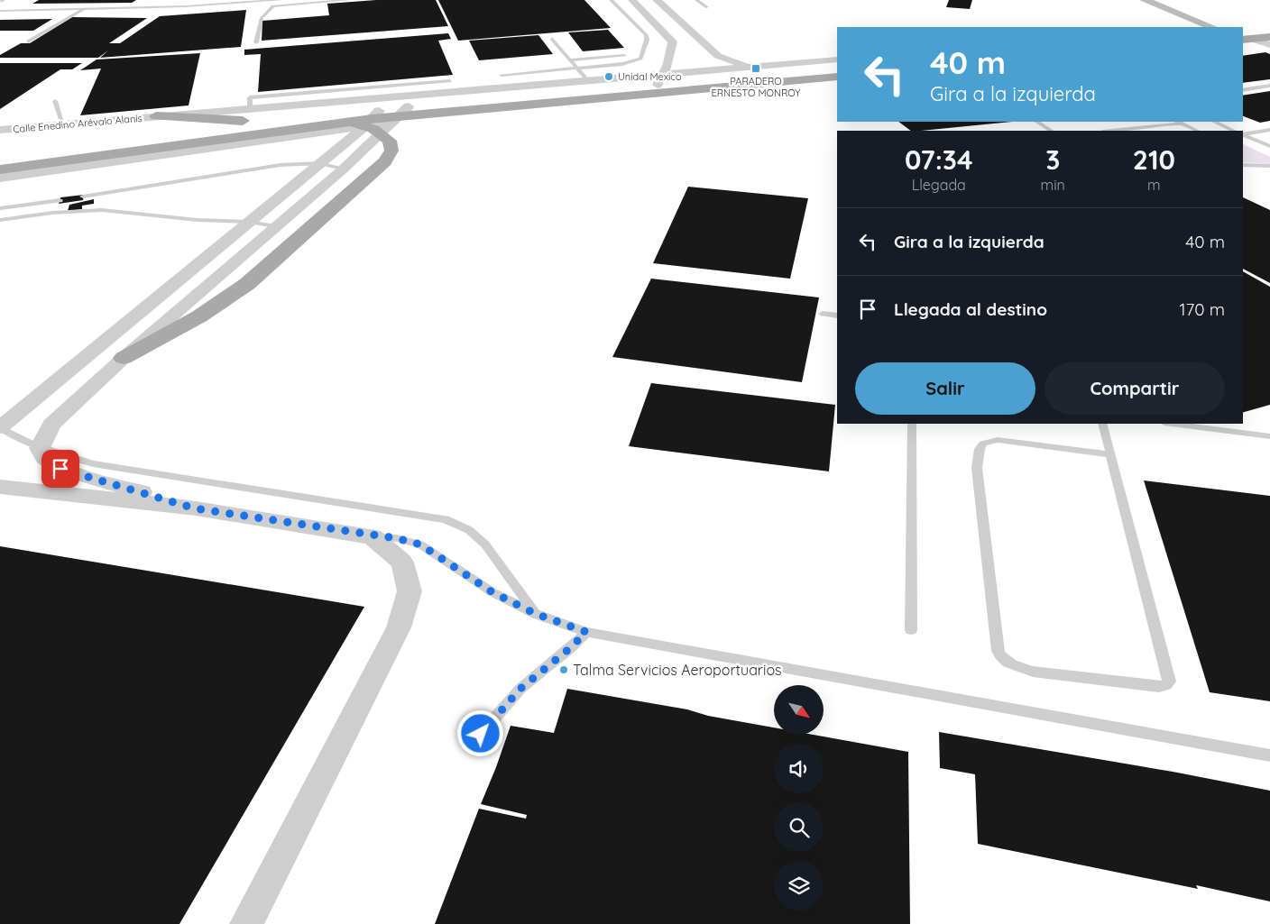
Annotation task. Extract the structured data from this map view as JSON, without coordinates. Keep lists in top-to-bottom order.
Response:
{
  "streets": {
    "street": ["Calle Enedino Arévalo Alanís"]
  },
  "places": {
    "transit": ["PARADERO ERNESTO MONROY"],
    "other": ["Unidal Mexico", "Talma Servicios Aeroportuarios"]
  },
  "north": "bottom right",
  "page": {
    "turn": ["40 m", "Gira a la izquierda"],
    "eta": [
      "07:34",
      "Llegada",
      "3",
      "min",
      "210",
      "m"
    ],
    "list": [
      {
        "name": "Gira a la izquierda",
        "value": "40 m"
      },
      {
        "name": "Llegada al destino",
        "value": "170 m"
      }
    ],
    "buttons": ["Salir", "Compartir"]
  }
}
